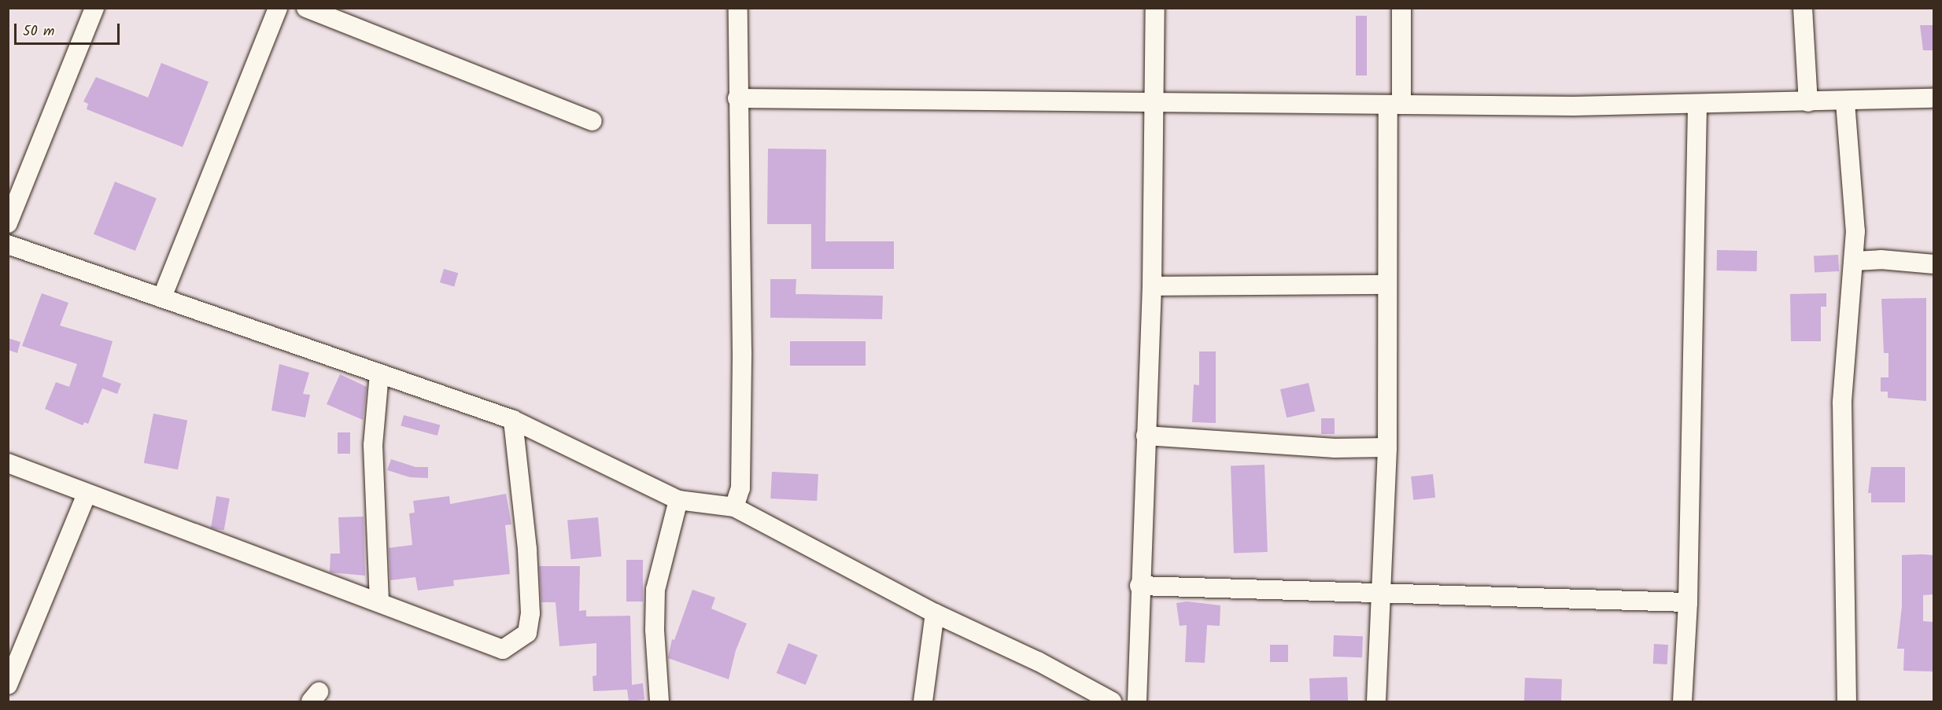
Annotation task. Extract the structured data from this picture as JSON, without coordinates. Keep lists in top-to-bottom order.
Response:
{
  "scale_bar": "50 m"
}
